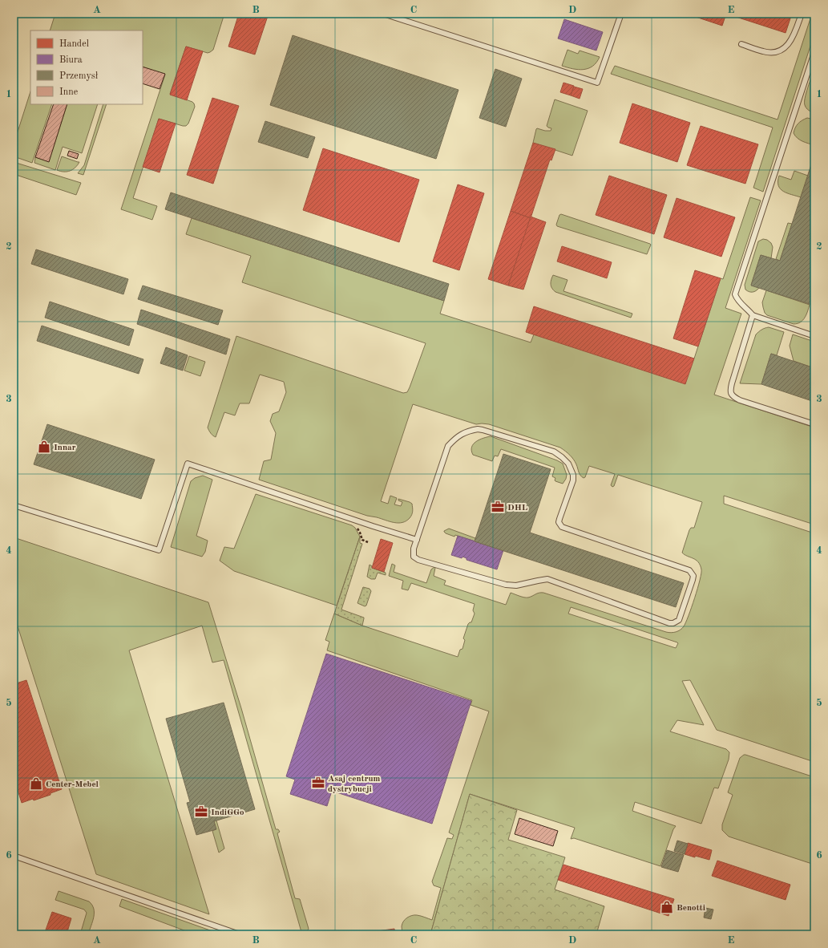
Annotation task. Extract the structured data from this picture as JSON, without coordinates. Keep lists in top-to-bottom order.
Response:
{
  "places": {
    "shop": ["Innar", "Center-Mebel", "Benotti"],
    "office": ["DHL", "Asaj centrum dystrybucji", "IndiGGo"]
  },
  "legend": [
    "Handel",
    "Biura",
    "Przemysł",
    "Inne"
  ],
  "grid": {
    "columns": [
      "A",
      "B",
      "C",
      "D",
      "E"
    ],
    "rows": [
      "1",
      "2",
      "3",
      "4",
      "5",
      "6"
    ]
  }
}
